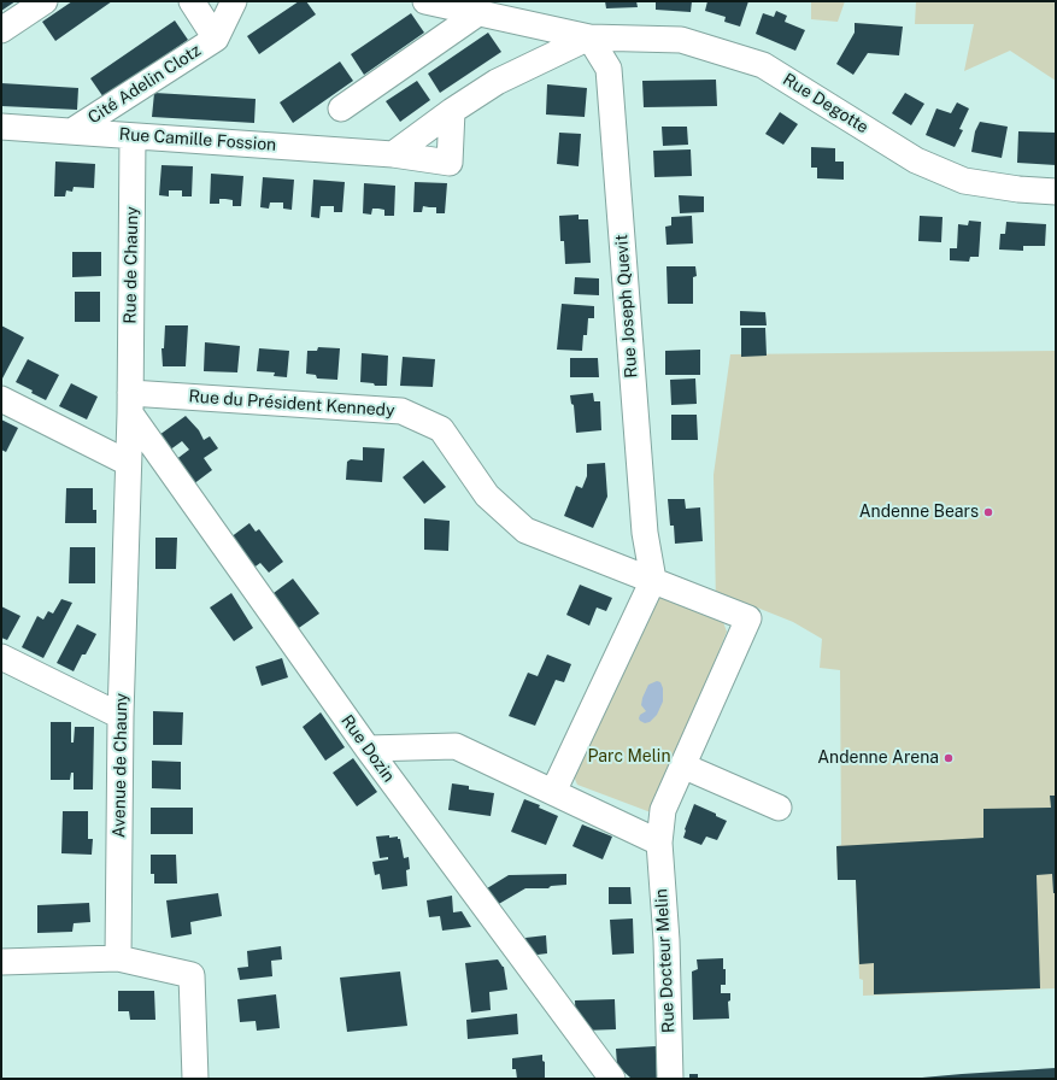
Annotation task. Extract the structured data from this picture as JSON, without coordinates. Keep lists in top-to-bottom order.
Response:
{
  "streets": {
    "street": [
      "Cité Adelin Clotz",
      "Rue Degotte",
      "Rue Camille Fossion",
      "Rue de Chauny",
      "Rue Joseph Quevit",
      "Rue du Président Kennedy",
      "Rue Dozin",
      "Avenue de Chauny",
      "Rue Docteur Melin"
    ]
  },
  "crossings": [
    ["Cité Adelin Clotz", "Rue Camille Fossion"],
    ["Rue Degotte", "Rue Joseph Quevit"],
    ["Rue Camille Fossion", "Rue de Chauny"],
    ["Rue de Chauny", "Rue du Président Kennedy"],
    ["Rue de Chauny", "Rue Dozin"],
    ["Rue de Chauny", "Avenue de Chauny"],
    ["Rue Joseph Quevit", "Rue du Président Kennedy"],
    ["Rue du Président Kennedy", "Rue Dozin"],
    ["Rue du Président Kennedy", "Avenue de Chauny"],
    ["Rue du Président Kennedy", "Rue Docteur Melin"],
    ["Rue Dozin", "Avenue de Chauny"]
  ],
  "parks": ["Parc Melin"],
  "places": ["Andenne Bears", "Andenne Arena"]
}
